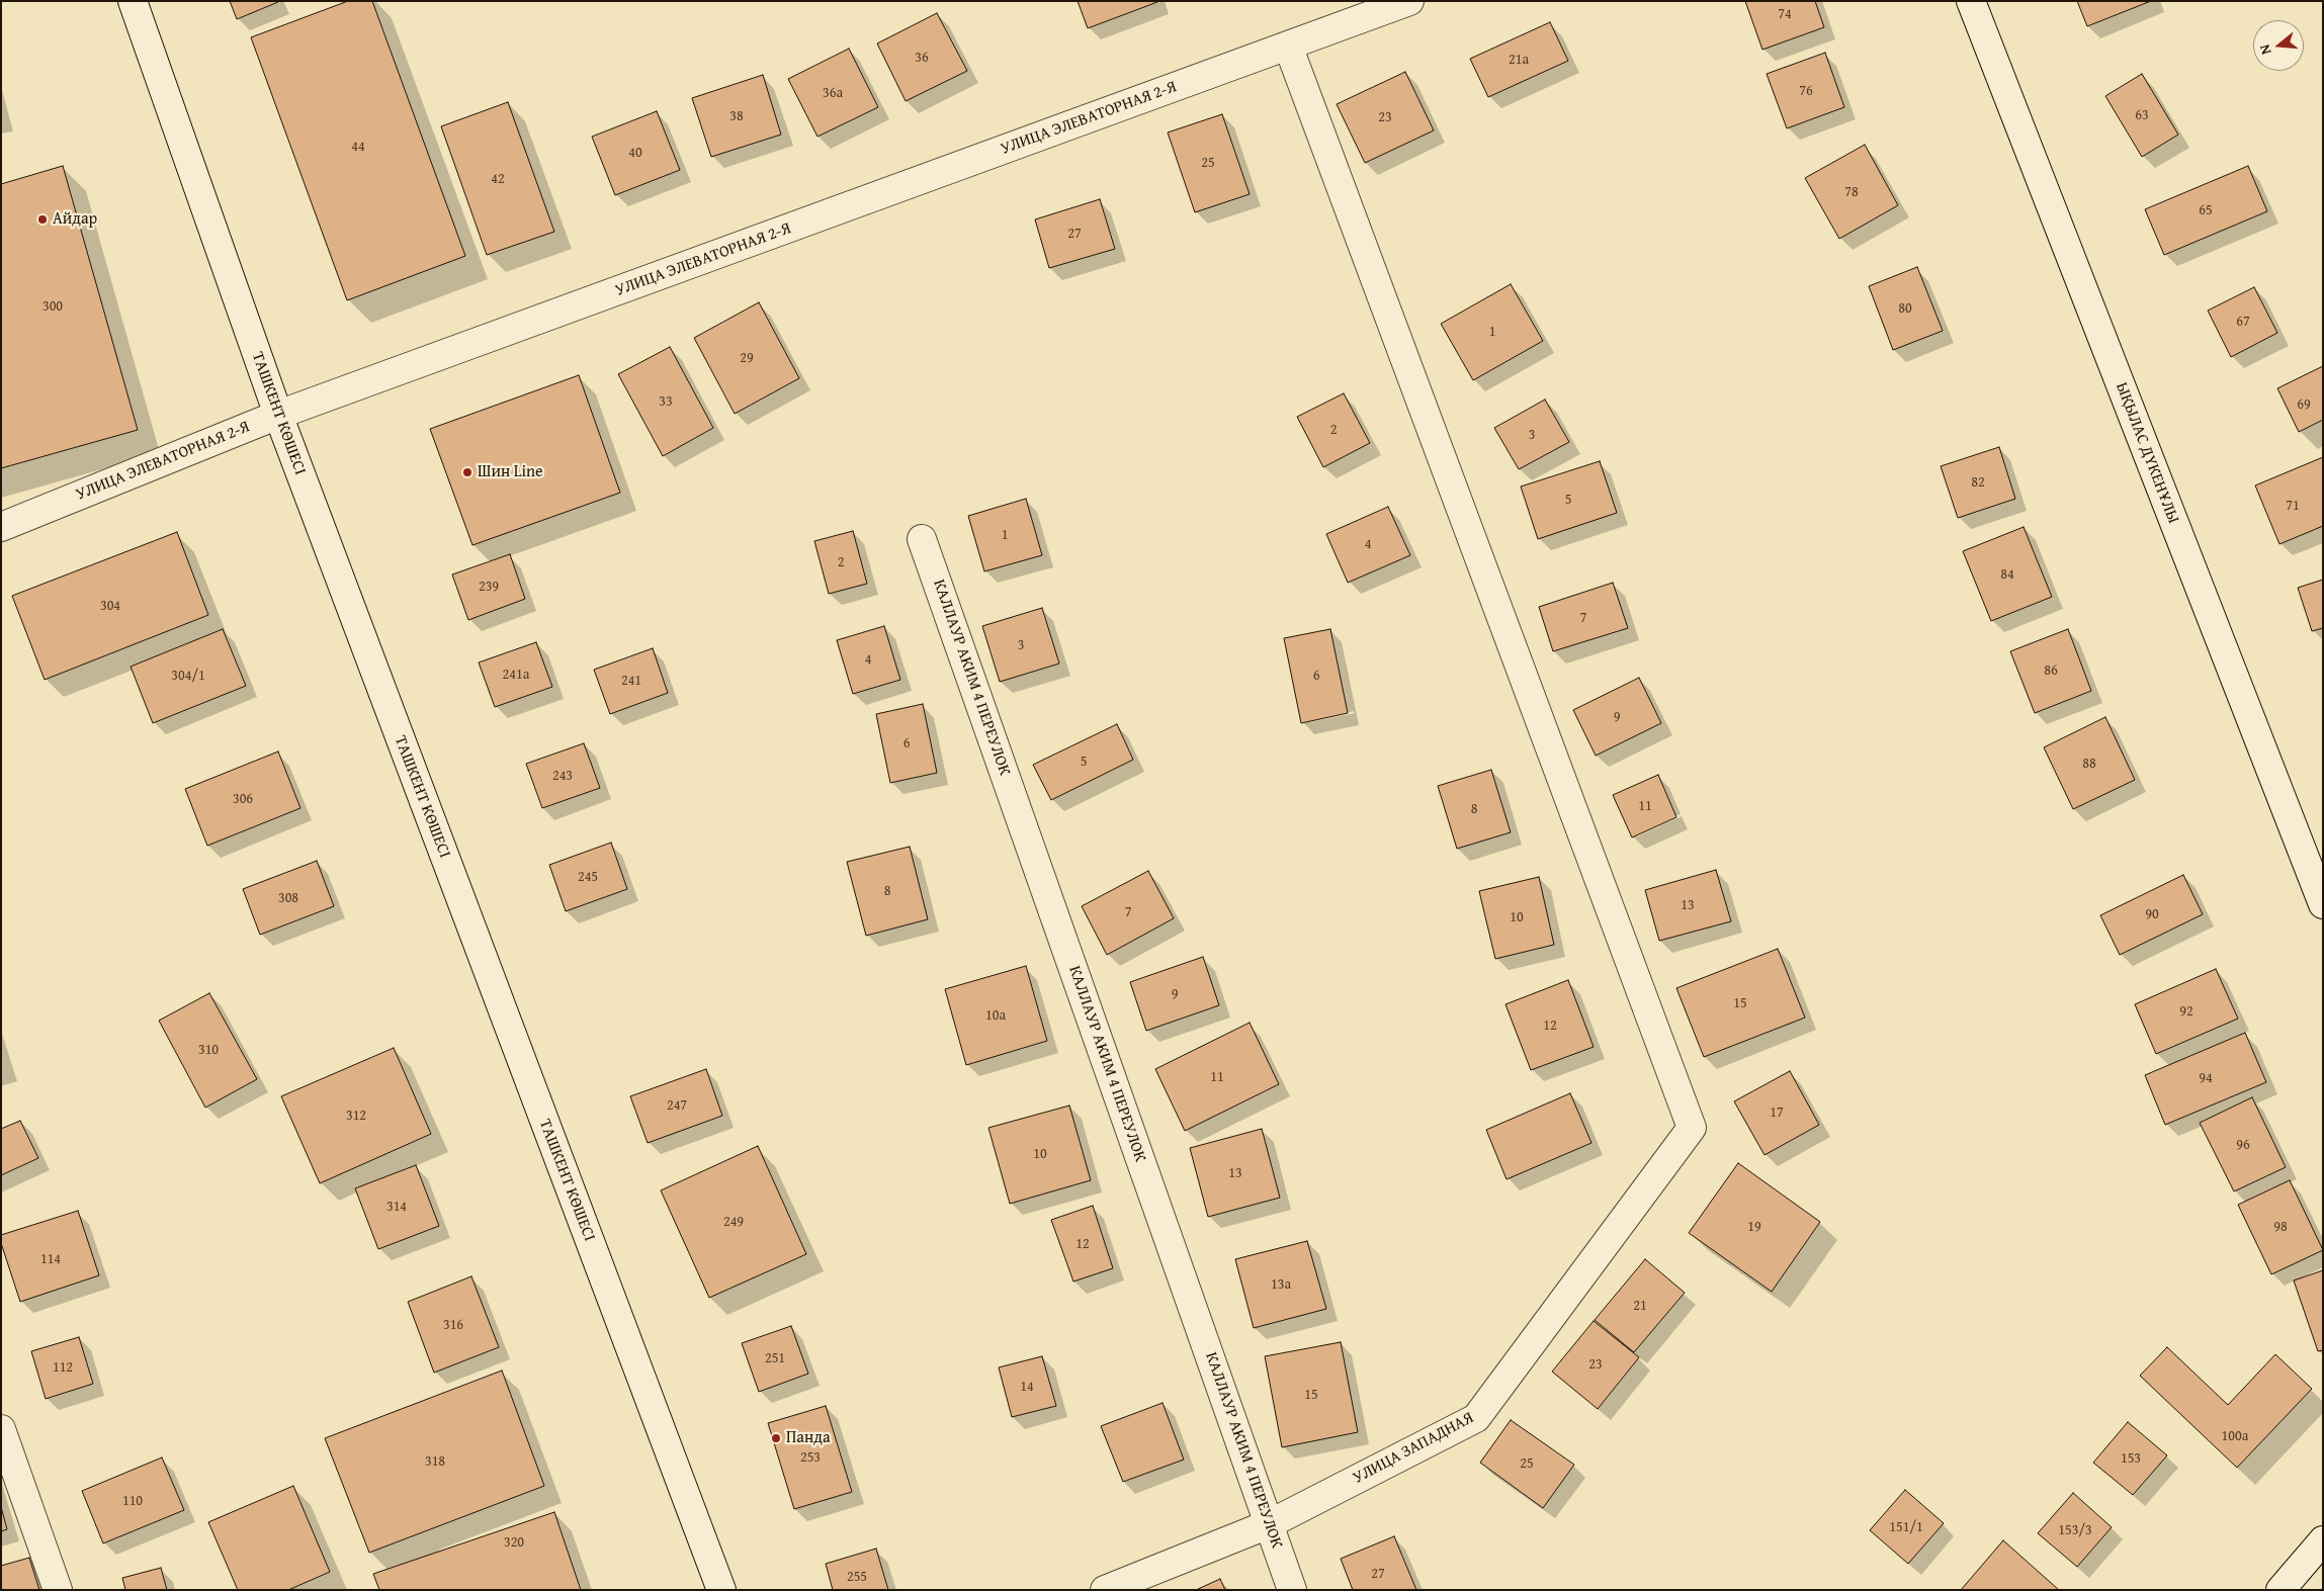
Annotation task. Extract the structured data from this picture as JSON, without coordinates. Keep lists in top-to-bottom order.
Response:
{
  "streets": {
    "street": [
      "УЛИЦА ЭЛЕВАТОРНАЯ 2-Я",
      "ТАШКЕНТ КӨШЕСІ",
      "ЫҚЫЛАС ДҮКЕНҰЛЫ",
      "КАЛЛАУР АКИМ 4 ПЕРЕУЛОК",
      "УЛИЦА ЗАПАДНАЯ"
    ]
  },
  "crossings": [
    ["УЛИЦА ЭЛЕВАТОРНАЯ 2-Я", "ТАШКЕНТ КӨШЕСІ"],
    ["УЛИЦА ЭЛЕВАТОРНАЯ 2-Я", "УЛИЦА ЗАПАДНАЯ"],
    ["КАЛЛАУР АКИМ 4 ПЕРЕУЛОК", "УЛИЦА ЗАПАДНАЯ"]
  ],
  "places": ["Айдар", "Шин Line", "Панда"],
  "house_numbers": [
    "74",
    "36",
    "21а",
    "76",
    "36а",
    "63",
    "38",
    "23",
    "44",
    "40",
    "25",
    "42",
    "78",
    "65",
    "27",
    "300",
    "80",
    "67",
    "1",
    "29",
    "33",
    "69",
    "2",
    "3",
    "82",
    "5",
    "71",
    "1",
    "4",
    "2",
    "84",
    "239",
    "304",
    "7",
    "3",
    "4",
    "86",
    "241а",
    "304/1",
    "6",
    "241",
    "9",
    "6",
    "5",
    "88",
    "243",
    "306",
    "11",
    "8",
    "245",
    "8",
    "308",
    "13",
    "7",
    "90",
    "10",
    "9",
    "15",
    "92",
    "10а",
    "12",
    "310",
    "11",
    "94",
    "247",
    "17",
    "312",
    "96",
    "10",
    "13",
    "314",
    "249",
    "19",
    "98",
    "12",
    "114",
    "13а",
    "21",
    "316",
    "251",
    "23",
    "112",
    "14",
    "15",
    "100а",
    "253",
    "153",
    "318",
    "25",
    "110",
    "151/1",
    "153/3",
    "320",
    "27",
    "255"
  ],
  "north": "left"
}
